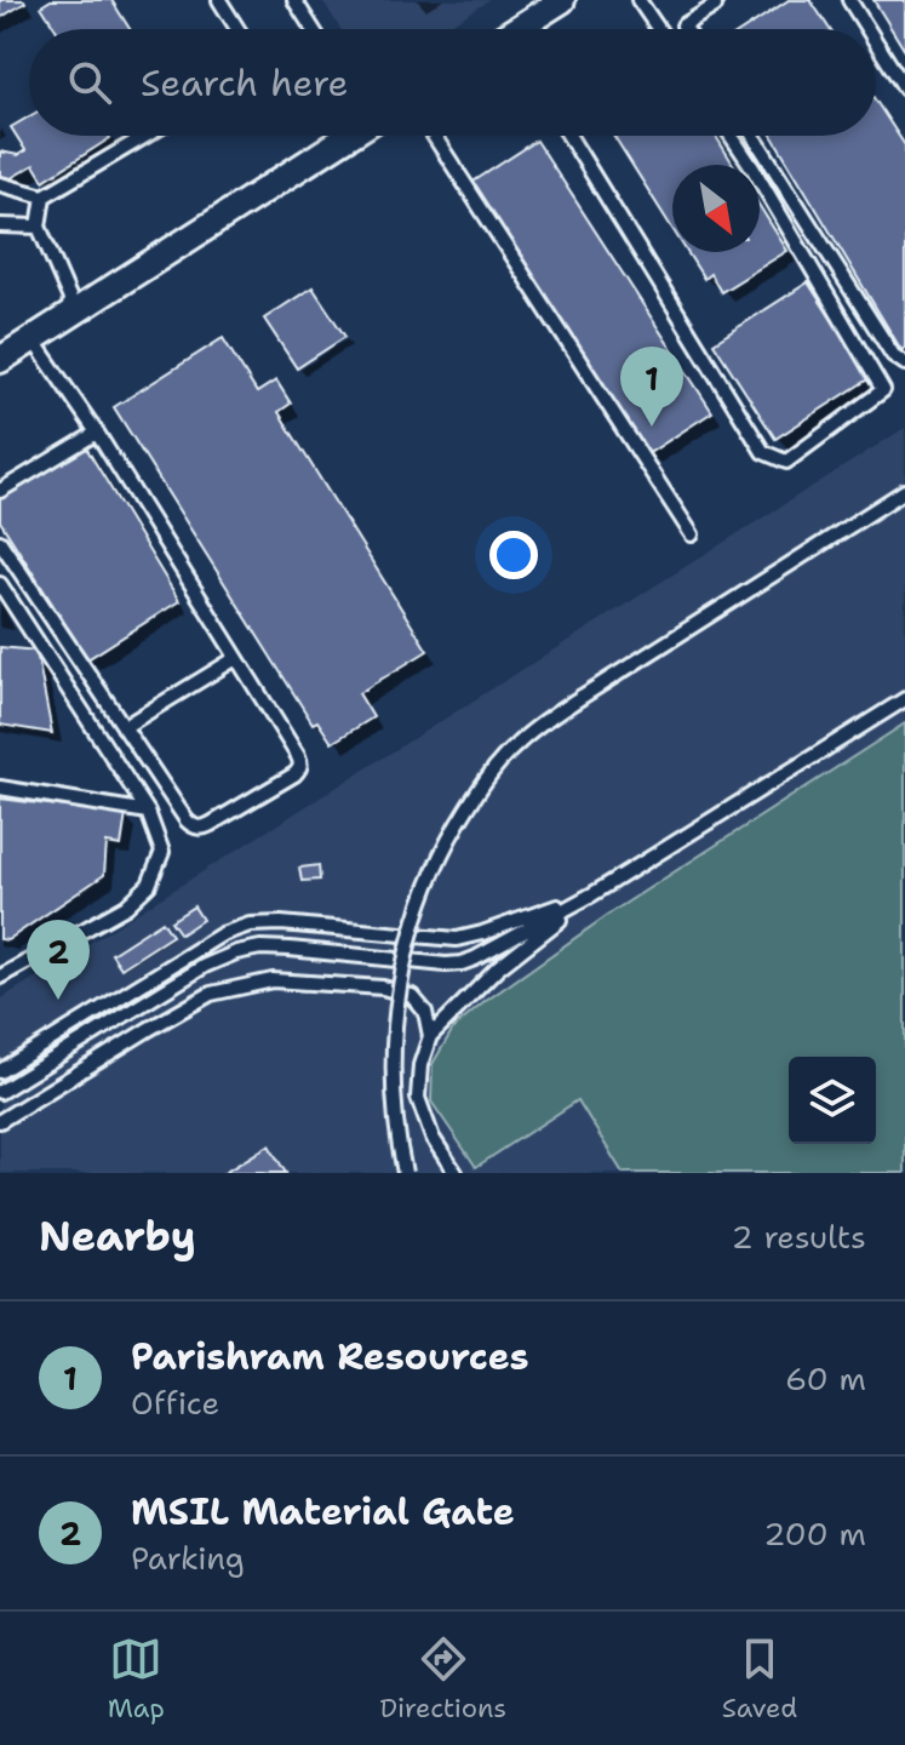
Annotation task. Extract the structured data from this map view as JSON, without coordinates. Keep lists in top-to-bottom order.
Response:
{
  "north": "bottom right",
  "page": {
    "search": "Search here",
    "pins": ["1", "2"],
    "heading": ["Nearby", "2 results"],
    "list": [
      {
        "mark": "1",
        "name": "Parishram Resources",
        "note": "Office",
        "value": "60 m"
      },
      {
        "mark": "2",
        "name": "MSIL Material Gate",
        "note": "Parking",
        "value": "200 m"
      }
    ],
    "nav": ["Map", "Directions", "Saved"]
  }
}
